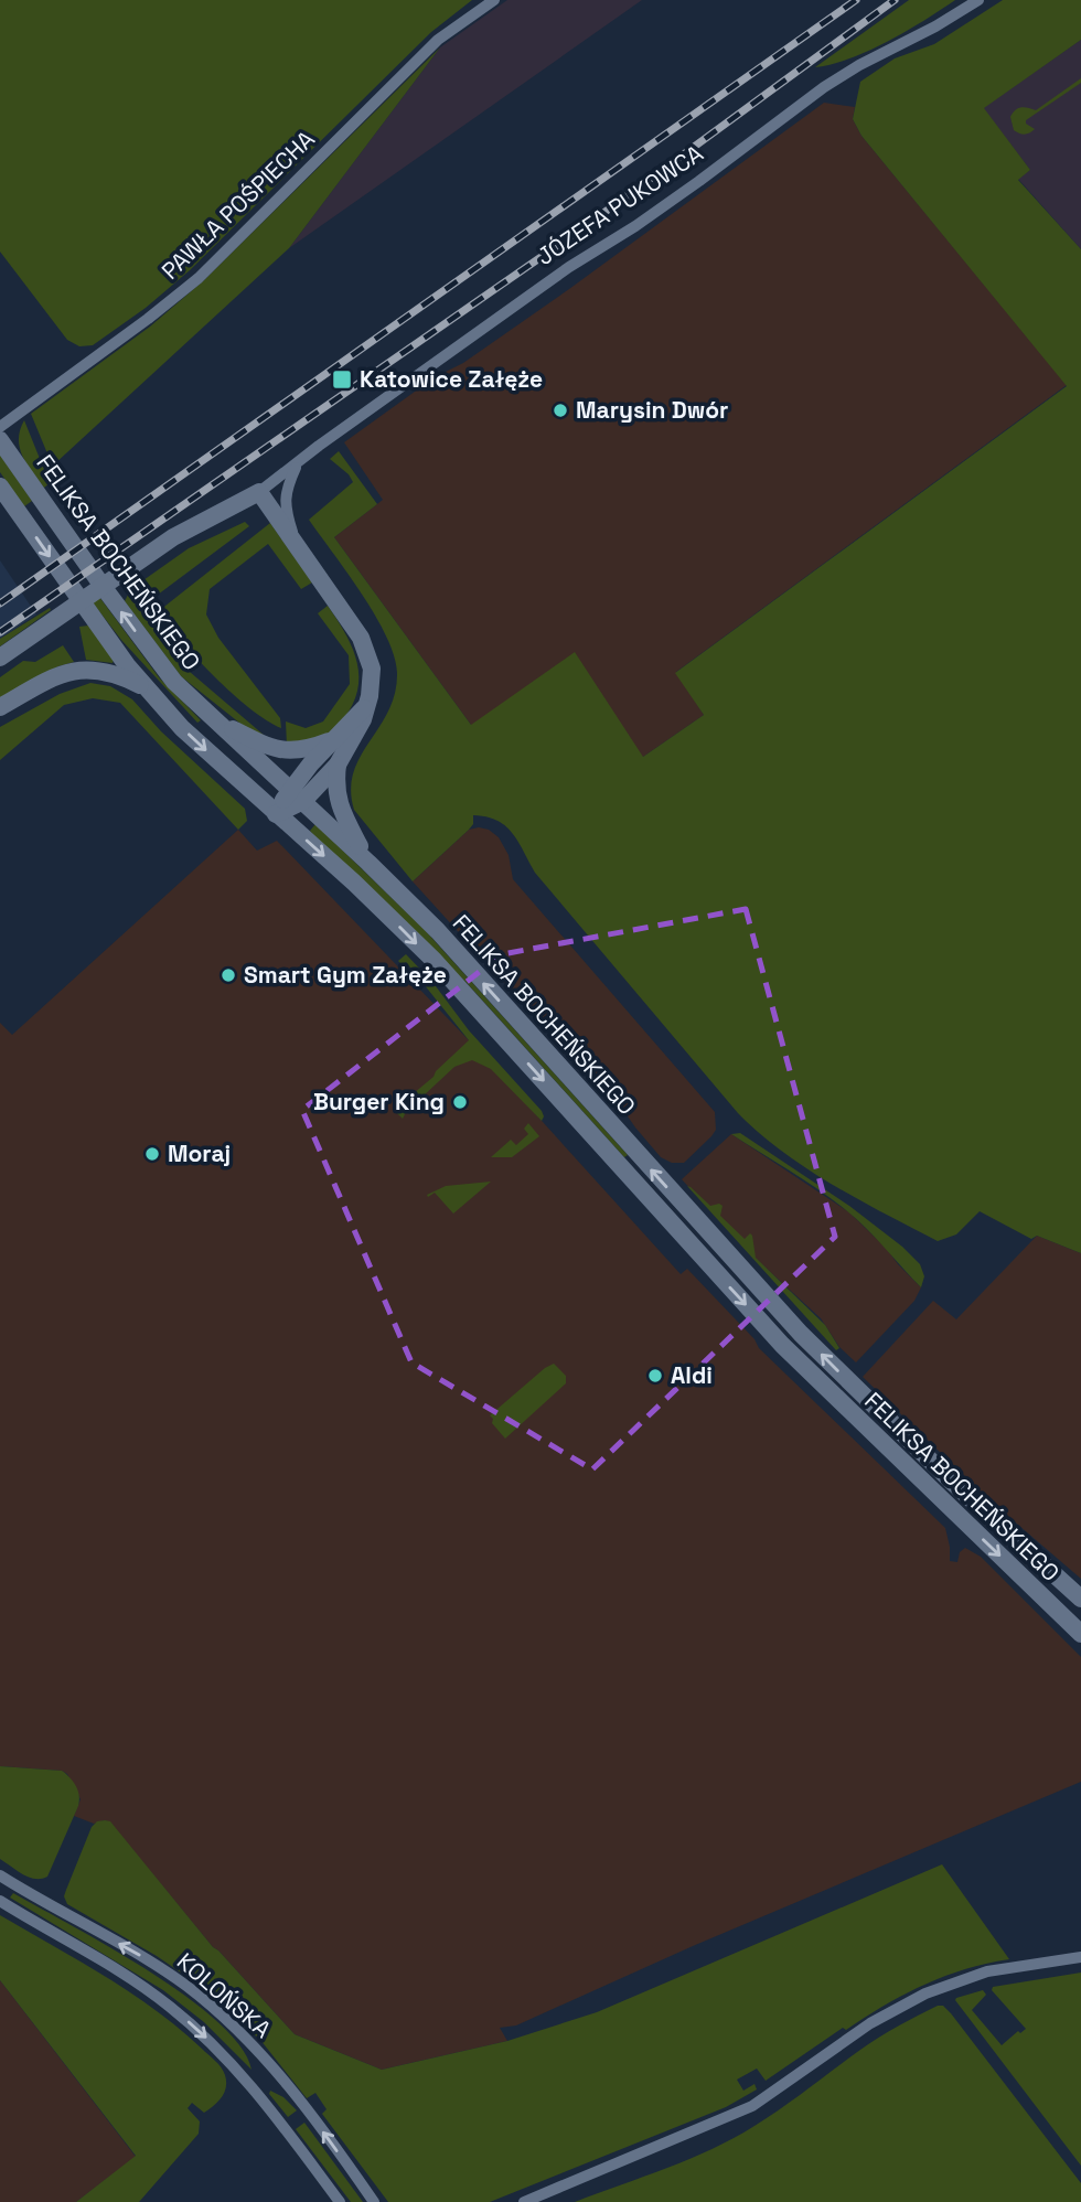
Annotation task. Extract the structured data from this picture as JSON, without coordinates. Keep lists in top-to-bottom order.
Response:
{
  "streets": {
    "main road": ["JÓZEFA PUKOWCA", "FELIKSA BOCHEŃSKIEGO"],
    "street": ["PAWŁA POŚPIECHA", "KOLOŃSKA"]
  },
  "places": {
    "transit": ["Katowice Załęże"],
    "other": [
      "Marysin Dwór",
      "Smart Gym Załęże",
      "Burger King",
      "Moraj",
      "Aldi"
    ]
  }
}
